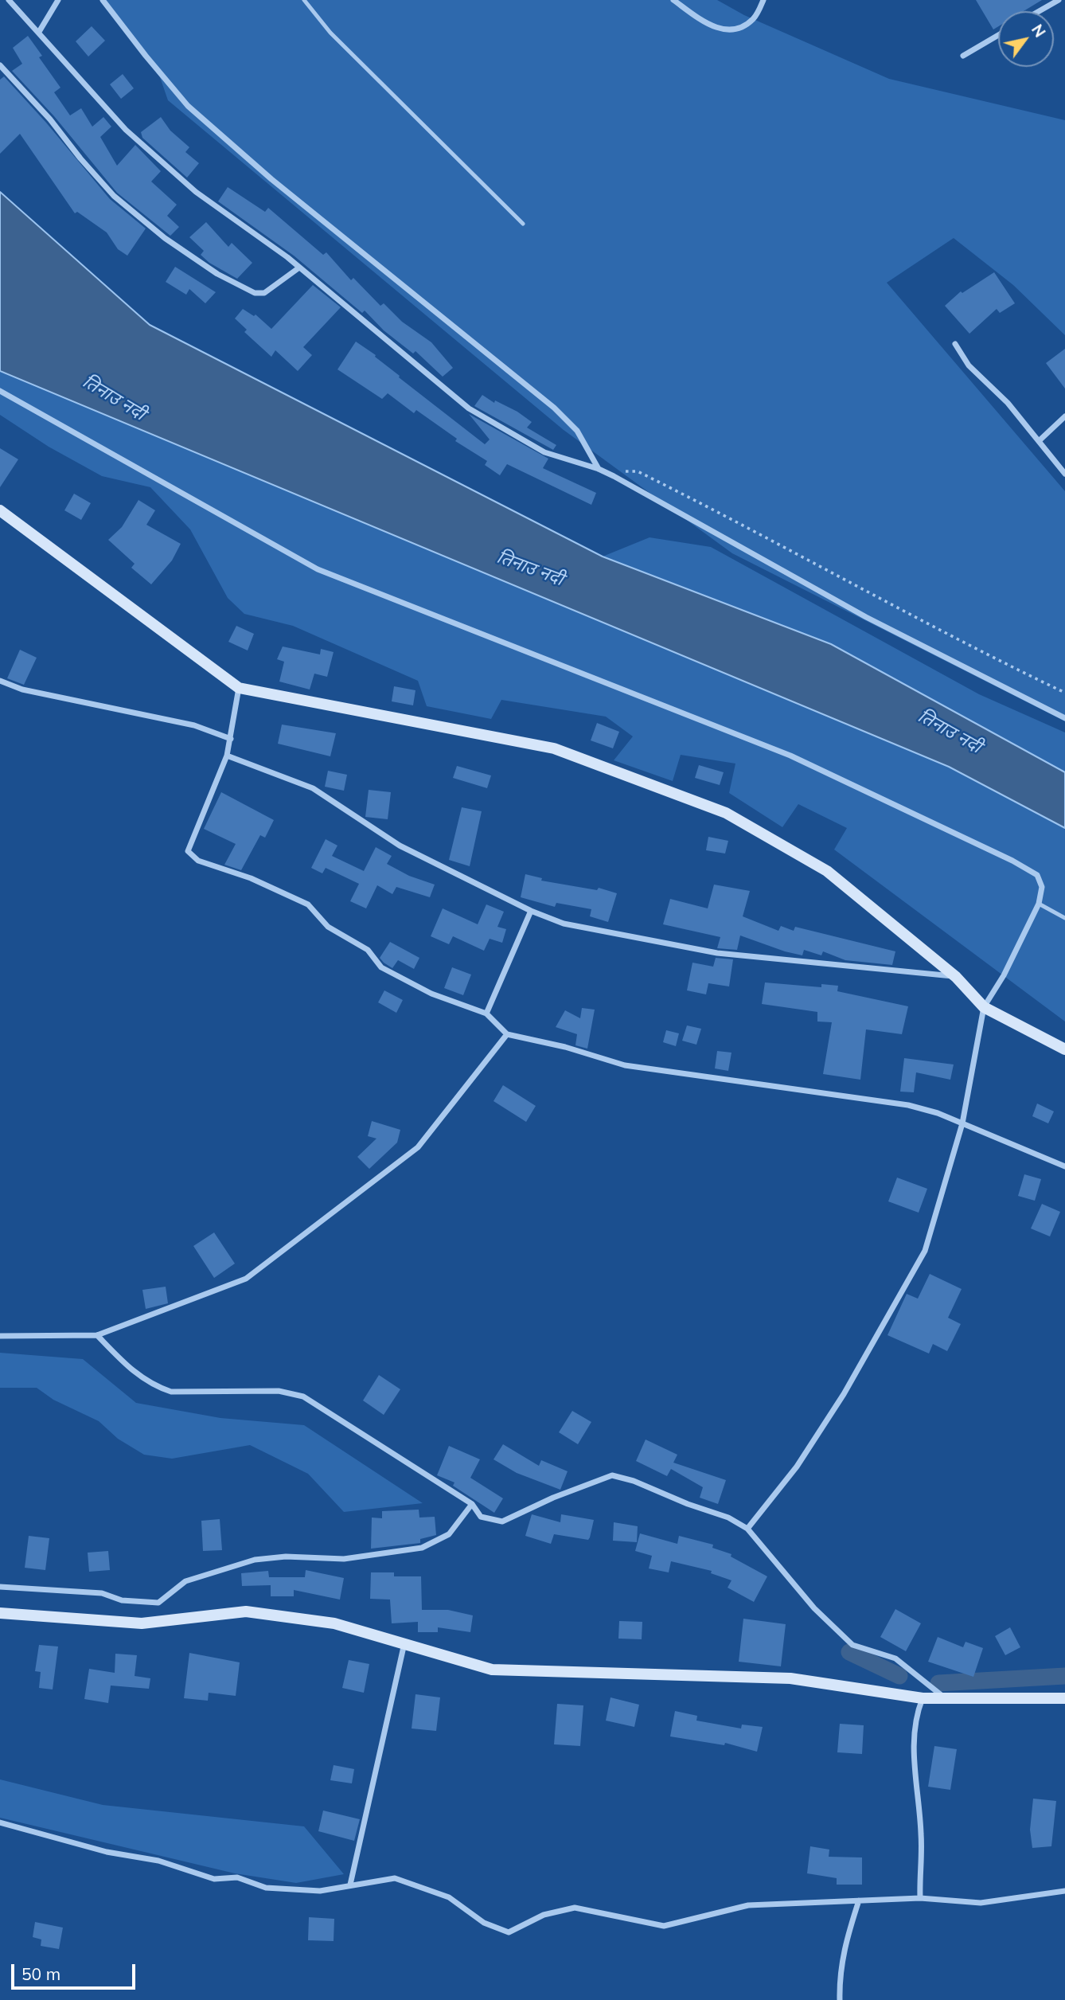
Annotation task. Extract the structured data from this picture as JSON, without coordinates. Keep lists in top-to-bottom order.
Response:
{
  "water": ["तिनाउ नदी"],
  "scale_bar": "50 m",
  "north": "top right"
}
